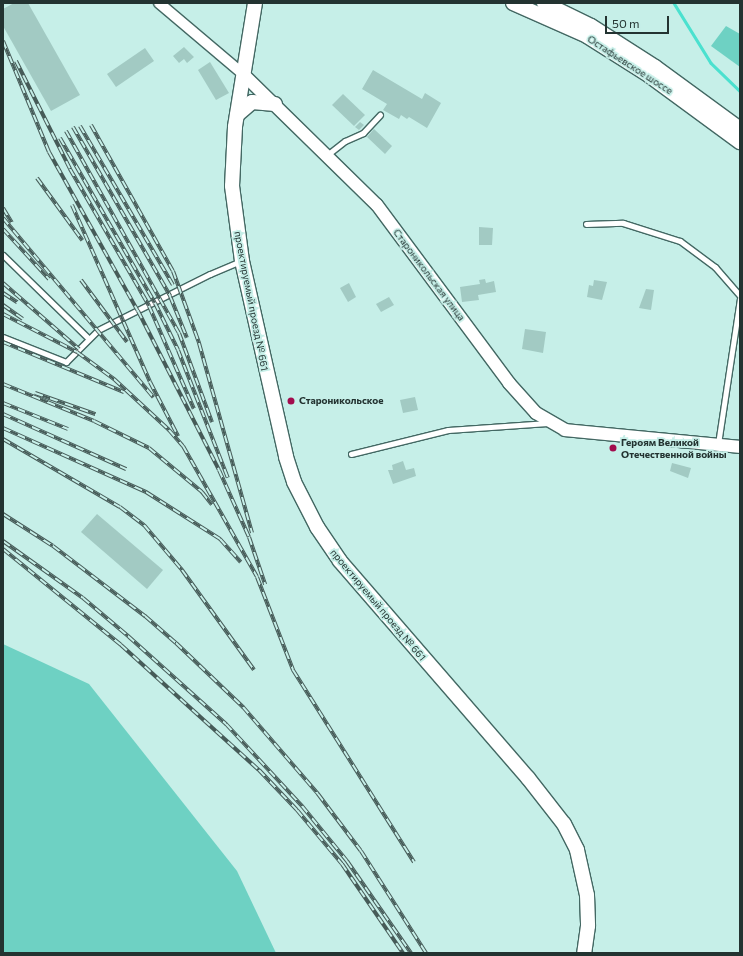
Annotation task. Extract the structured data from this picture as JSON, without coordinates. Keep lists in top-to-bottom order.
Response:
{
  "streets": {
    "main road": ["Остафьевское шоссе", "проектируемый проезд № 661"],
    "street": ["Староникольская улица"]
  },
  "crossings": [
    ["Староникольская улица", "проектируемый проезд № 661"]
  ],
  "places": ["Староникольское", "Героям Великой Отечественной войны"],
  "scale_bar": "50 m"
}
